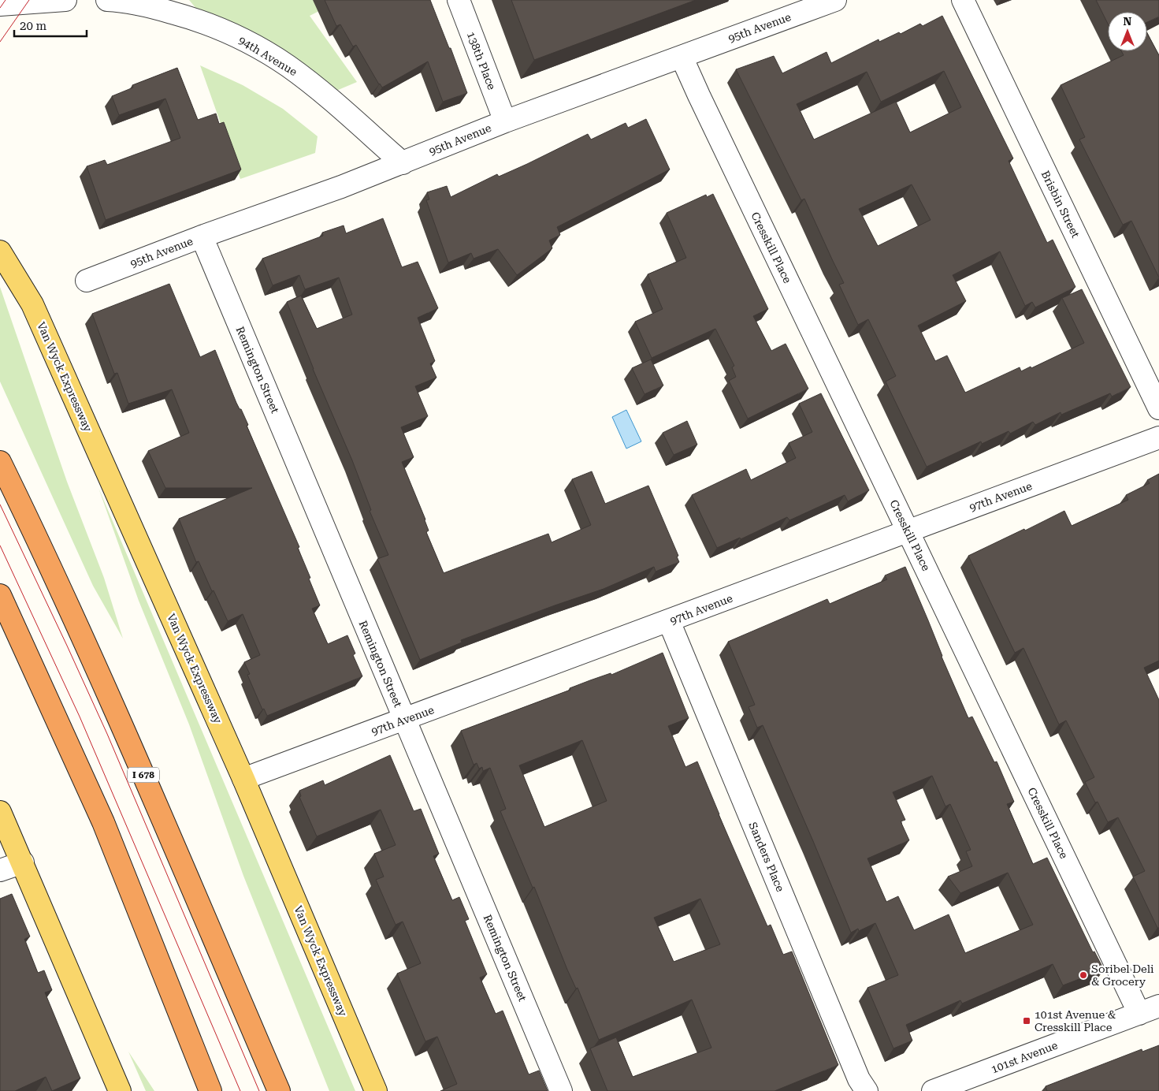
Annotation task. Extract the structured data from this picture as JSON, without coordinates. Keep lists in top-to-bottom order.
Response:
{
  "streets": {
    "highway": ["I 678"],
    "main road": ["Van Wyck Expressway"],
    "street": [
      "95th Avenue",
      "94th Avenue",
      "138th Place",
      "Brisbin Street",
      "Cresskill Place",
      "Remington Street",
      "97th Avenue",
      "Sanders Place",
      "101st Avenue"
    ]
  },
  "crossings": [
    ["95th Avenue", "94th Avenue"],
    ["95th Avenue", "138th Place"],
    ["95th Avenue", "Cresskill Place"],
    ["95th Avenue", "Remington Street"],
    ["Cresskill Place", "97th Avenue"],
    ["Cresskill Place", "101st Avenue"],
    ["Remington Street", "97th Avenue"],
    ["Van Wyck Expressway", "97th Avenue"],
    ["97th Avenue", "Sanders Place"]
  ],
  "places": {
    "other": ["Soribel Deli & Grocery"],
    "transit": ["101st Avenue & Cresskill Place"]
  },
  "scale_bar": "20 m",
  "north": "top"
}
